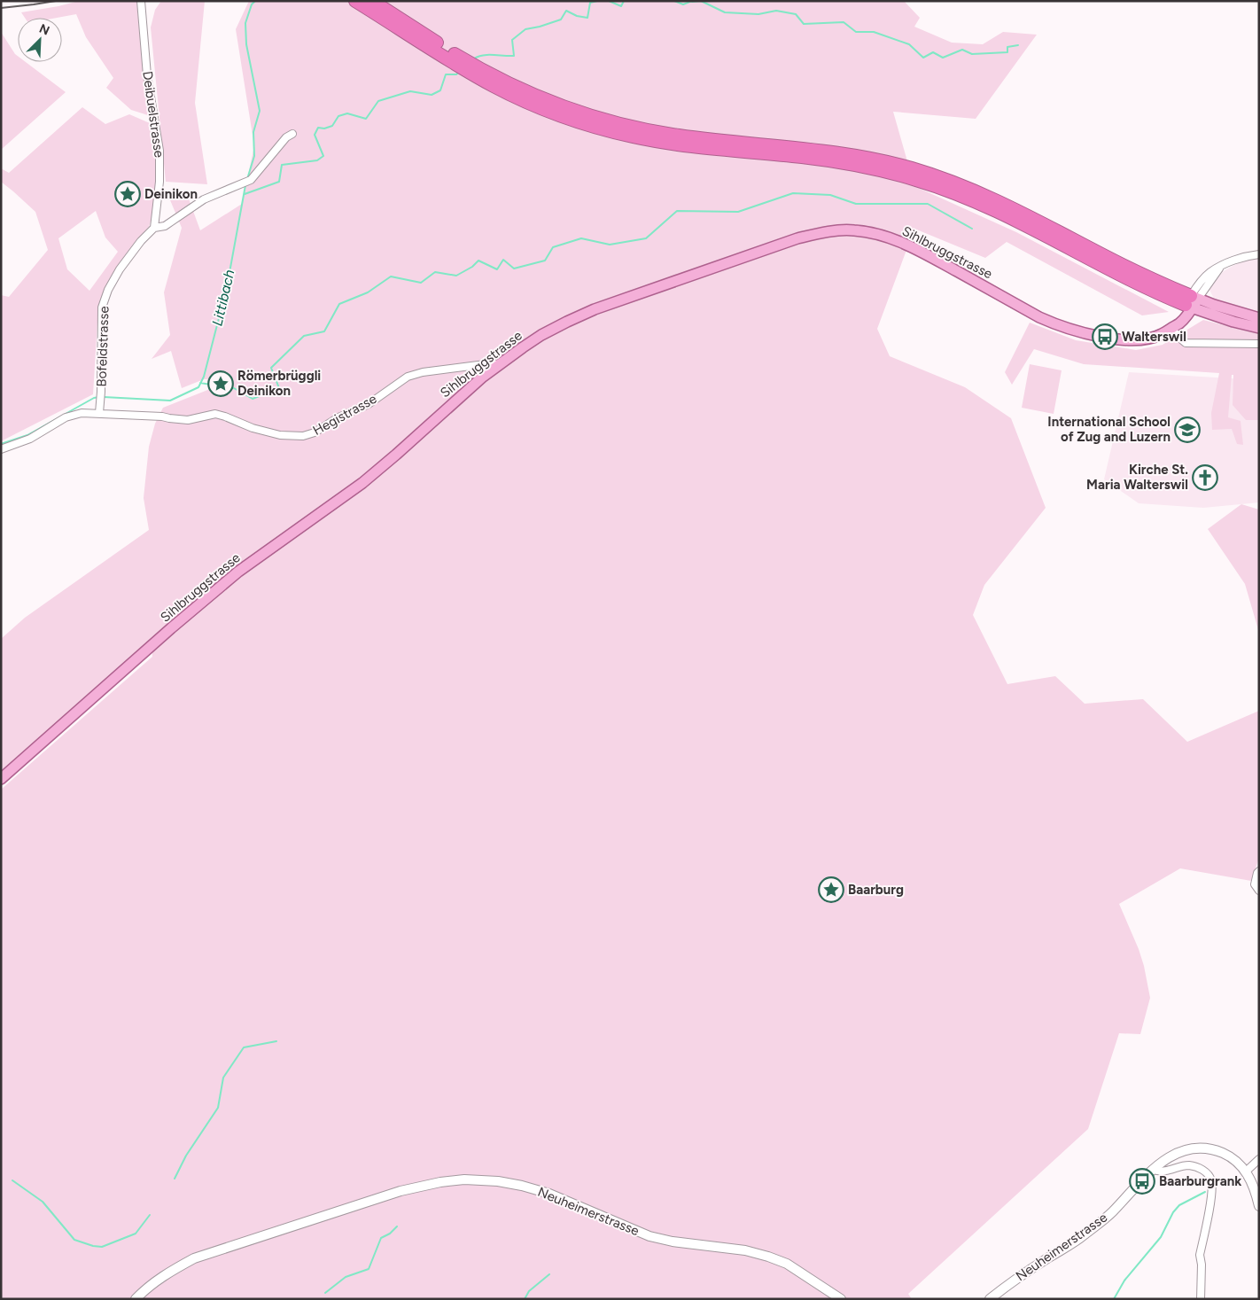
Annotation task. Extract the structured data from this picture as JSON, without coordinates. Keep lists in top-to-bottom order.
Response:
{
  "streets": {
    "main road": ["Sihlbruggstrasse"],
    "street": [
      "Deibuelstrasse",
      "Bofeldstrasse",
      "Hegistrasse",
      "Neuheimerstrasse"
    ]
  },
  "crossings": [
    ["Deibuelstrasse", "Bofeldstrasse"],
    ["Sihlbruggstrasse", "Hegistrasse"],
    ["Bofeldstrasse", "Hegistrasse"]
  ],
  "water": ["Littibach"],
  "places": {
    "place": ["Deinikon", "Römerbrüggli Deinikon", "Baarburg"],
    "bus stop": ["Walterswil", "Baarburgrank"],
    "school or university": ["International School of Zug and Luzern"],
    "church": ["Kirche St. Maria Walterswil"]
  },
  "north": "top right"
}
